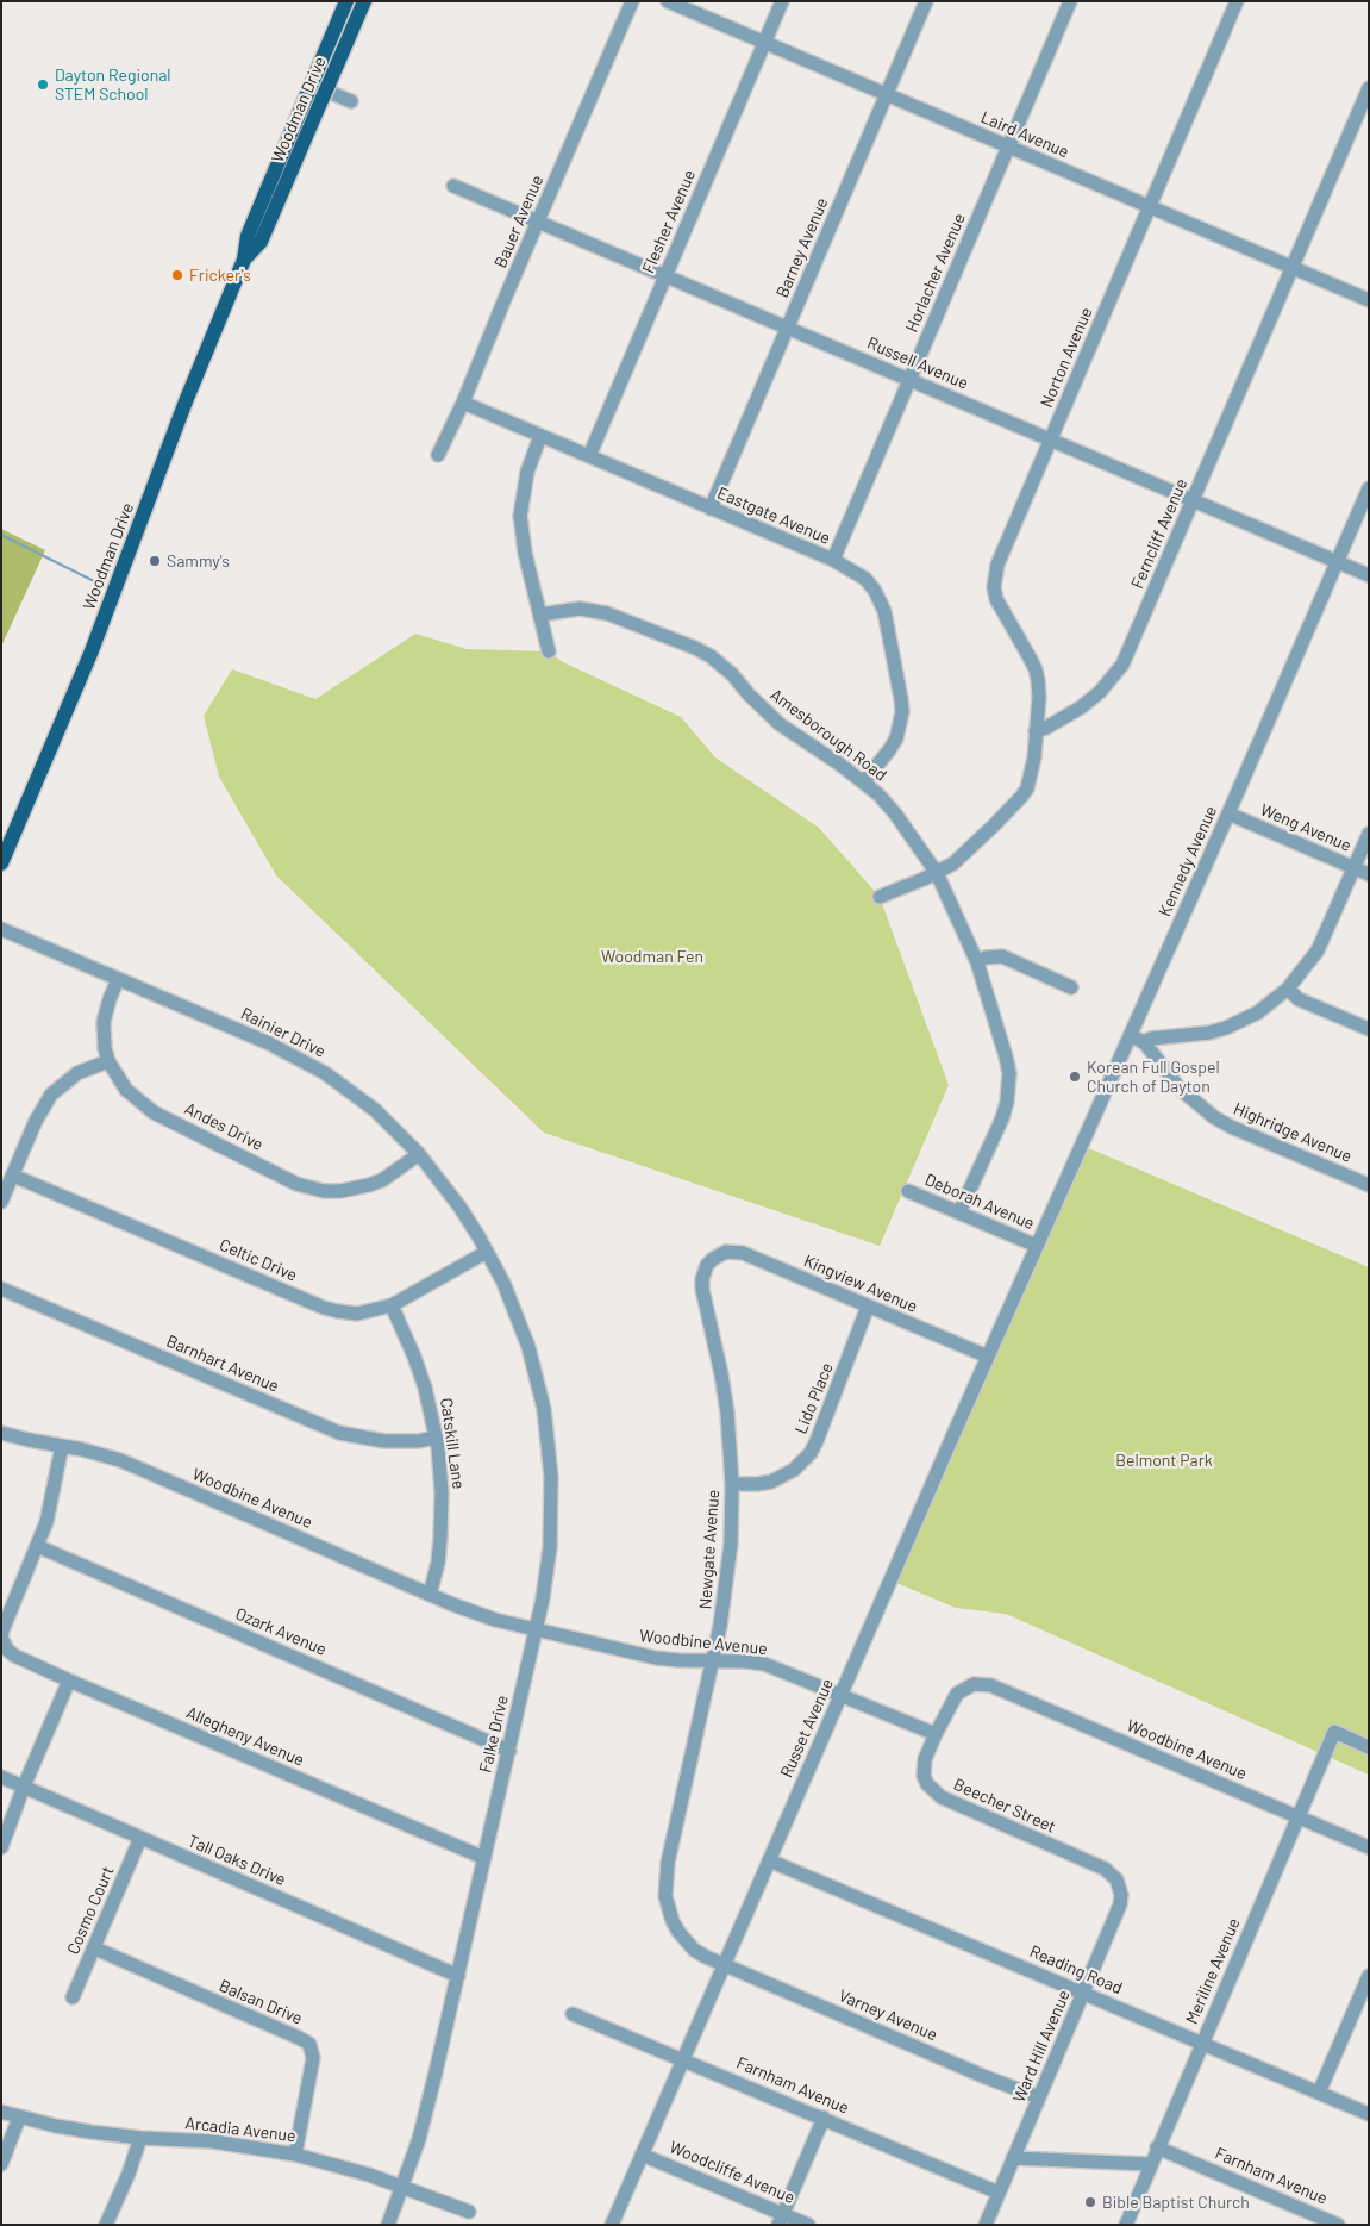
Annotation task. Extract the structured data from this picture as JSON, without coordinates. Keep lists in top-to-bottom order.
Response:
{
  "streets": {
    "main road": ["Woodman Drive"],
    "street": [
      "Laird Avenue",
      "Bauer Avenue",
      "Flesher Avenue",
      "Barney Avenue",
      "Horlacher Avenue",
      "Norton Avenue",
      "Russell Avenue",
      "Eastgate Avenue",
      "Ferncliff Avenue",
      "Amesborough Road",
      "Weng Avenue",
      "Kennedy Avenue",
      "Rainier Drive",
      "Andes Drive",
      "Highridge Avenue",
      "Deborah Avenue",
      "Celtic Drive",
      "Kingview Avenue",
      "Barnhart Avenue",
      "Lido Place",
      "Catskill Lane",
      "Woodbine Avenue",
      "Newgate Avenue",
      "Ozark Avenue",
      "Russet Avenue",
      "Falke Drive",
      "Allegheny Avenue",
      "Beecher Street",
      "Tall Oaks Drive",
      "Cosmo Court",
      "Reading Road",
      "Meriline Avenue",
      "Balsan Drive",
      "Varney Avenue",
      "Ward Hill Avenue",
      "Farnham Avenue",
      "Arcadia Avenue",
      "Woodcliffe Avenue"
    ]
  },
  "crossings": [
    ["Laird Avenue", "Flesher Avenue"],
    ["Laird Avenue", "Barney Avenue"],
    ["Laird Avenue", "Horlacher Avenue"],
    ["Laird Avenue", "Norton Avenue"],
    ["Laird Avenue", "Ferncliff Avenue"],
    ["Bauer Avenue", "Russell Avenue"],
    ["Bauer Avenue", "Eastgate Avenue"],
    ["Flesher Avenue", "Russell Avenue"],
    ["Flesher Avenue", "Eastgate Avenue"],
    ["Barney Avenue", "Russell Avenue"],
    ["Barney Avenue", "Eastgate Avenue"],
    ["Horlacher Avenue", "Russell Avenue"],
    ["Horlacher Avenue", "Eastgate Avenue"],
    ["Norton Avenue", "Russell Avenue"],
    ["Norton Avenue", "Ferncliff Avenue"],
    ["Russell Avenue", "Ferncliff Avenue"],
    ["Russell Avenue", "Kennedy Avenue"],
    ["Eastgate Avenue", "Amesborough Road"],
    ["Amesborough Road", "Deborah Avenue"],
    ["Weng Avenue", "Kennedy Avenue"],
    ["Kennedy Avenue", "Highridge Avenue"],
    ["Kennedy Avenue", "Deborah Avenue"],
    ["Kennedy Avenue", "Russet Avenue"],
    ["Rainier Drive", "Andes Drive"],
    ["Rainier Drive", "Celtic Drive"],
    ["Rainier Drive", "Falke Drive"],
    ["Deborah Avenue", "Russet Avenue"],
    ["Celtic Drive", "Catskill Lane"],
    ["Celtic Drive", "Falke Drive"],
    ["Kingview Avenue", "Lido Place"],
    ["Kingview Avenue", "Newgate Avenue"],
    ["Kingview Avenue", "Russet Avenue"],
    ["Barnhart Avenue", "Catskill Lane"],
    ["Lido Place", "Newgate Avenue"],
    ["Catskill Lane", "Woodbine Avenue"],
    ["Woodbine Avenue", "Newgate Avenue"],
    ["Woodbine Avenue", "Russet Avenue"],
    ["Woodbine Avenue", "Falke Drive"],
    ["Woodbine Avenue", "Beecher Street"],
    ["Woodbine Avenue", "Meriline Avenue"],
    ["Newgate Avenue", "Russet Avenue"],
    ["Newgate Avenue", "Varney Avenue"],
    ["Ozark Avenue", "Falke Drive"],
    ["Russet Avenue", "Reading Road"],
    ["Russet Avenue", "Varney Avenue"],
    ["Russet Avenue", "Farnham Avenue"],
    ["Russet Avenue", "Woodcliffe Avenue"],
    ["Falke Drive", "Allegheny Avenue"],
    ["Falke Drive", "Tall Oaks Drive"],
    ["Falke Drive", "Arcadia Avenue"],
    ["Beecher Street", "Ward Hill Avenue"],
    ["Tall Oaks Drive", "Cosmo Court"],
    ["Cosmo Court", "Balsan Drive"],
    ["Reading Road", "Meriline Avenue"],
    ["Reading Road", "Ward Hill Avenue"],
    ["Meriline Avenue", "Farnham Avenue"],
    ["Balsan Drive", "Arcadia Avenue"],
    ["Varney Avenue", "Ward Hill Avenue"],
    ["Ward Hill Avenue", "Farnham Avenue"]
  ],
  "parks": ["Woodman Fen", "Belmont Park"],
  "places": [
    "Dayton Regional STEM School",
    "Fricker's",
    "Sammy's",
    "Korean Full Gospel Church of Dayton",
    "Bible Baptist Church"
  ]
}
